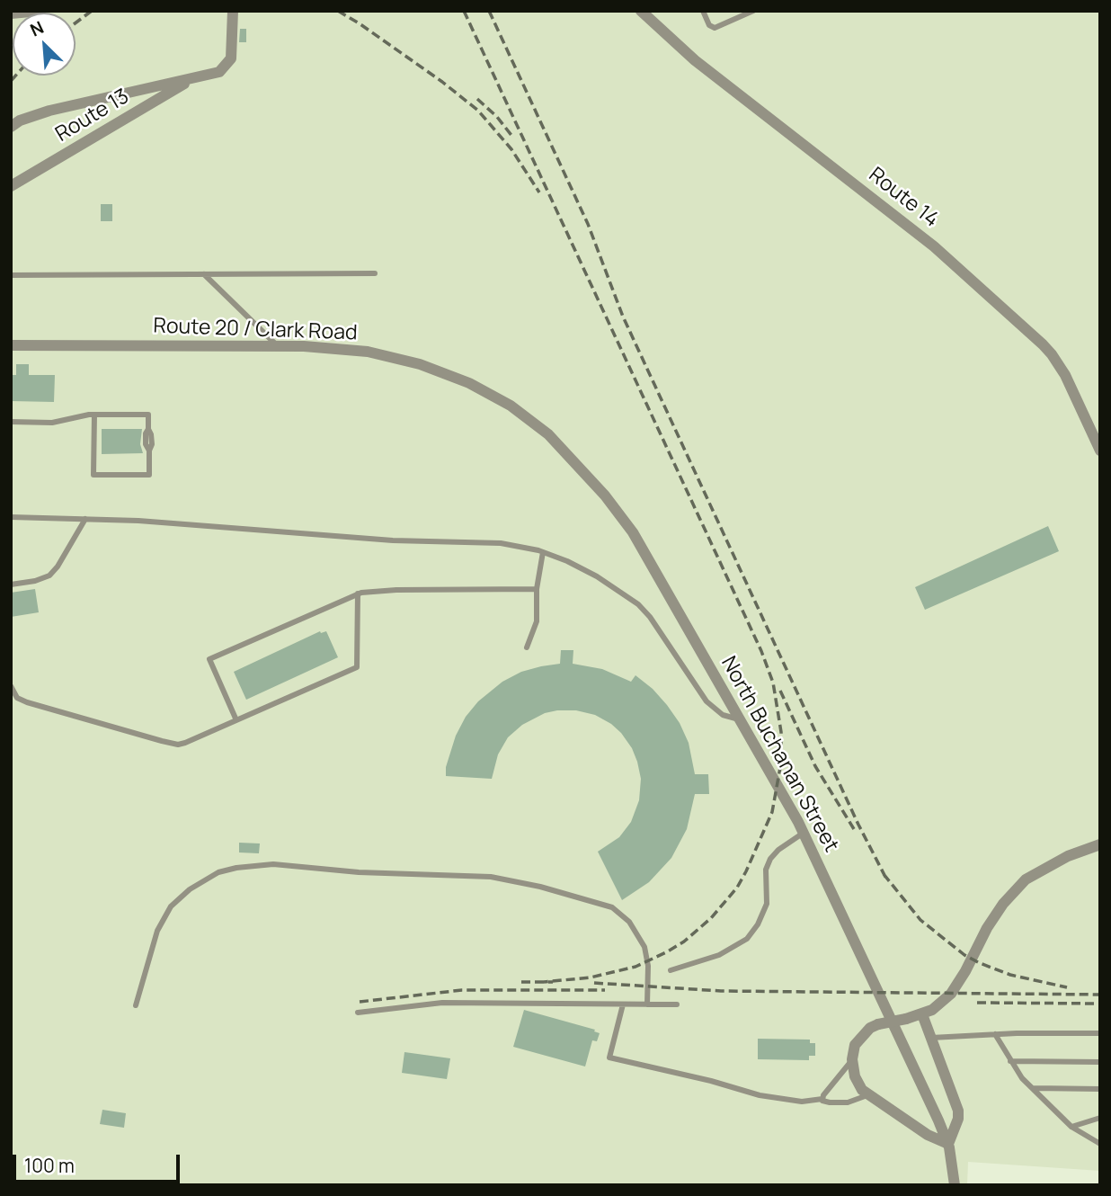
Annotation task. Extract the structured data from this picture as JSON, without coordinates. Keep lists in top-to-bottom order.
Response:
{
  "streets": {
    "street": [
      "Route 13",
      "Route 14",
      "Route 20 / Clark Road",
      "North Buchanan Street"
    ]
  },
  "crossings": [
    ["Route 20 / Clark Road", "North Buchanan Street"]
  ],
  "scale_bar": "100 m",
  "north": "top left"
}
